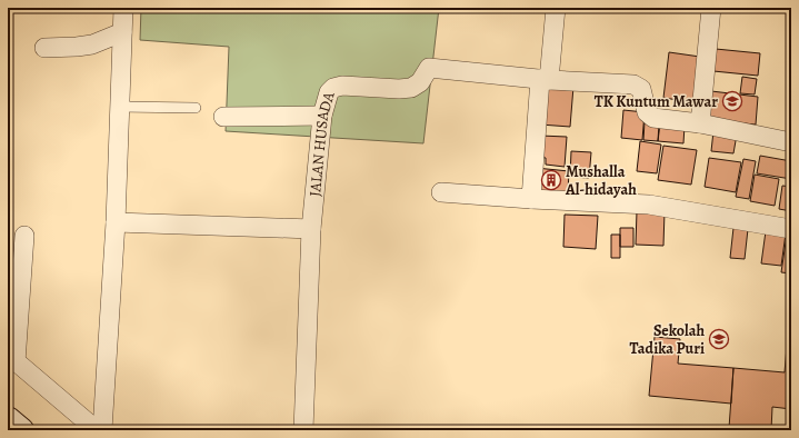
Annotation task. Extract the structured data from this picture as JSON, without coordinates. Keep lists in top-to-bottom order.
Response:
{
  "streets": {
    "street": ["JALAN HUSADA"]
  },
  "places": {
    "school or university": ["TK Kuntum Mawar", "Sekolah Tadika Puri"],
    "building": ["Mushalla Al-hidayah"]
  }
}
